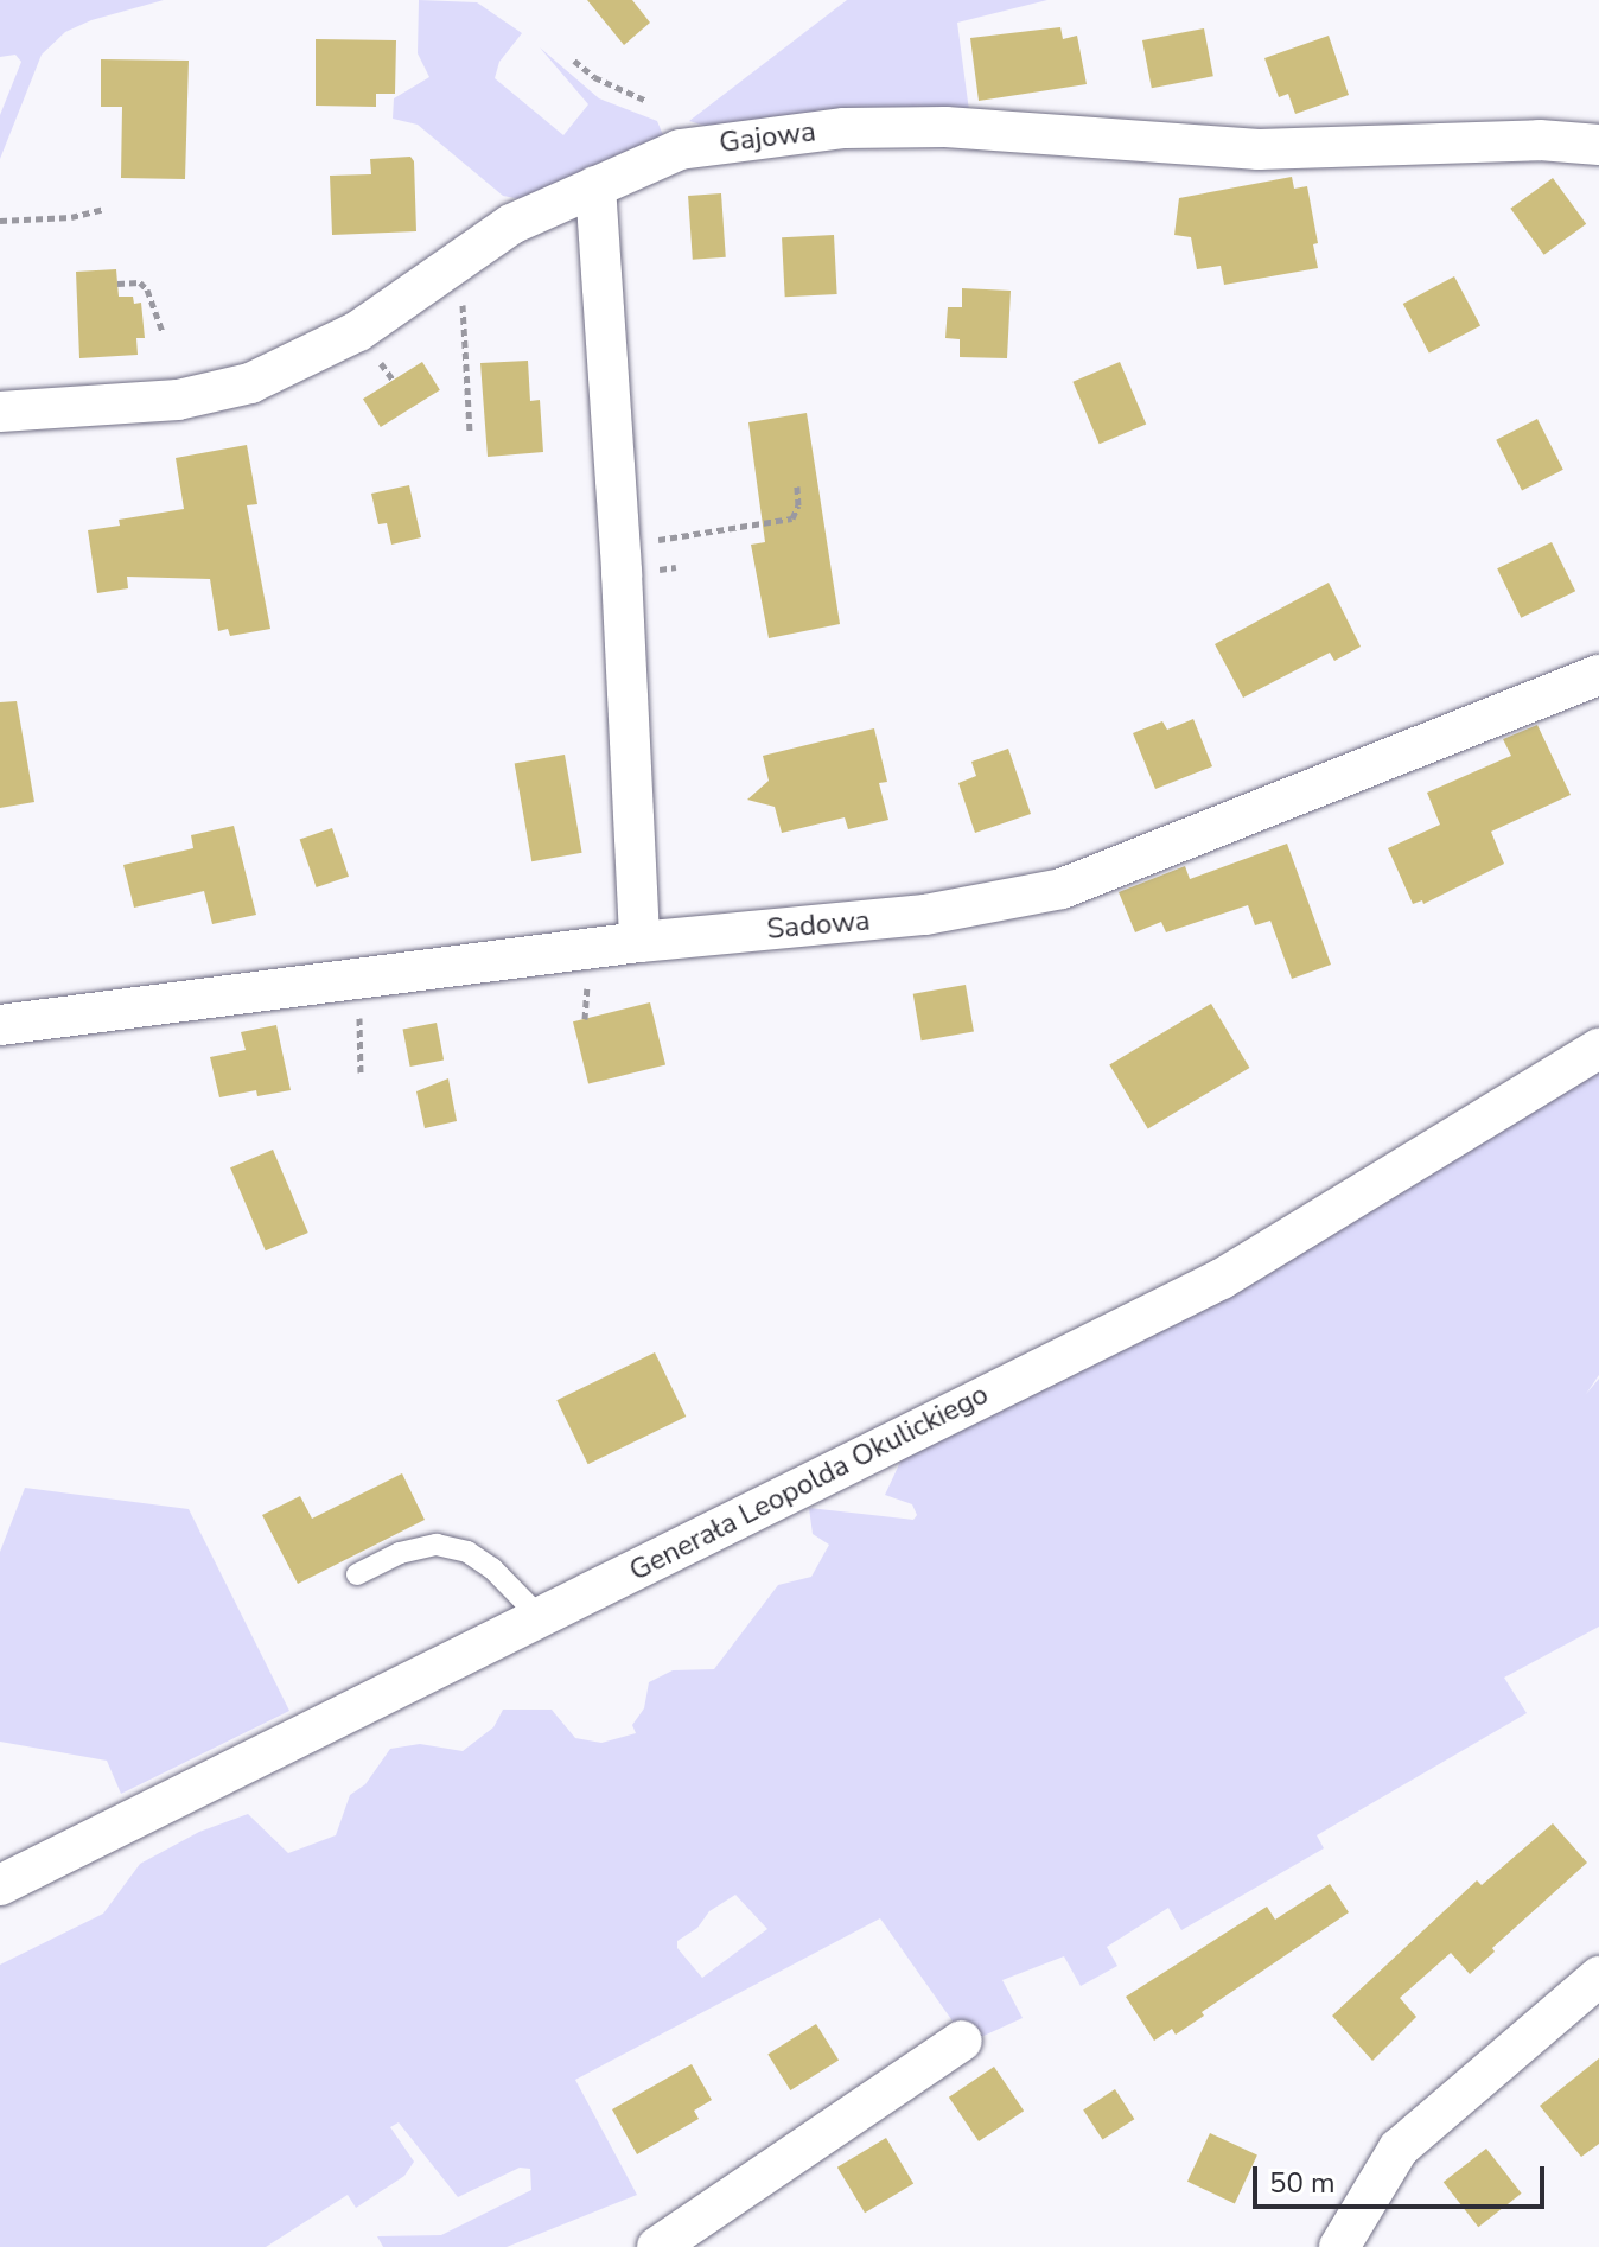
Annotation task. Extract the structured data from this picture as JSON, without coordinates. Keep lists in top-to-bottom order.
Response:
{
  "streets": {
    "street": ["Gajowa", "Sadowa", "Generała Leopolda Okulickiego"]
  },
  "scale_bar": "50 m"
}
